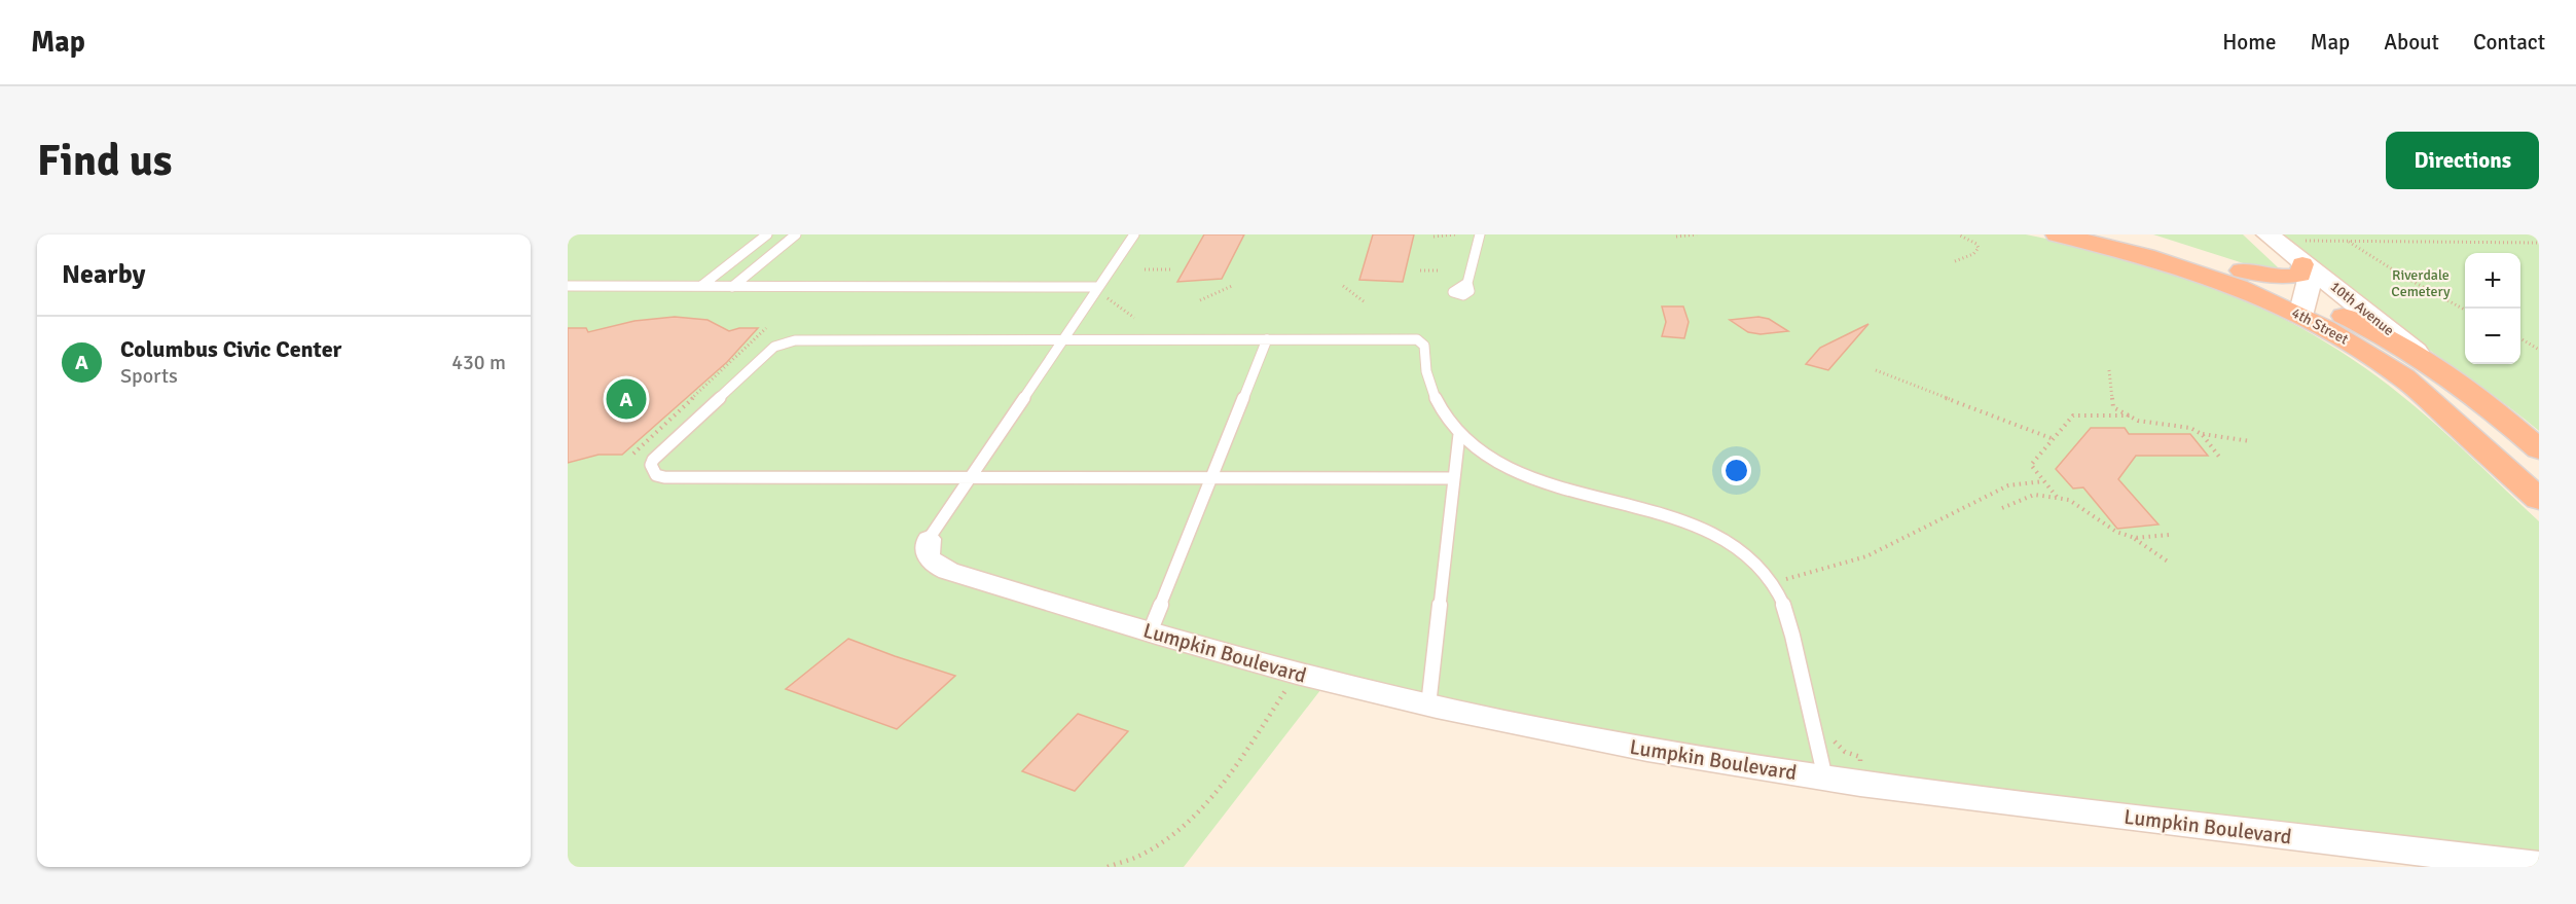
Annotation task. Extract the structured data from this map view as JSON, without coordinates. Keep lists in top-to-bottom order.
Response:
{
  "streets": {
    "highway": ["4th Street"],
    "main road": ["10th Avenue"],
    "street": ["Lumpkin Boulevard"]
  },
  "crossings": [
    ["10th Avenue", "4th Street"]
  ],
  "parks": ["Riverdale Cemetery"],
  "page": {
    "header": "Map",
    "nav": [
      "Home",
      "Map",
      "About",
      "Contact"
    ],
    "buttons": "Directions",
    "title": "Find us",
    "heading": "Nearby",
    "map_buttons": ["+", "−"],
    "list": [
      {
        "mark": "A",
        "name": "Columbus Civic Center",
        "note": "Sports",
        "value": "430 m"
      }
    ],
    "pins": "A"
  }
}
